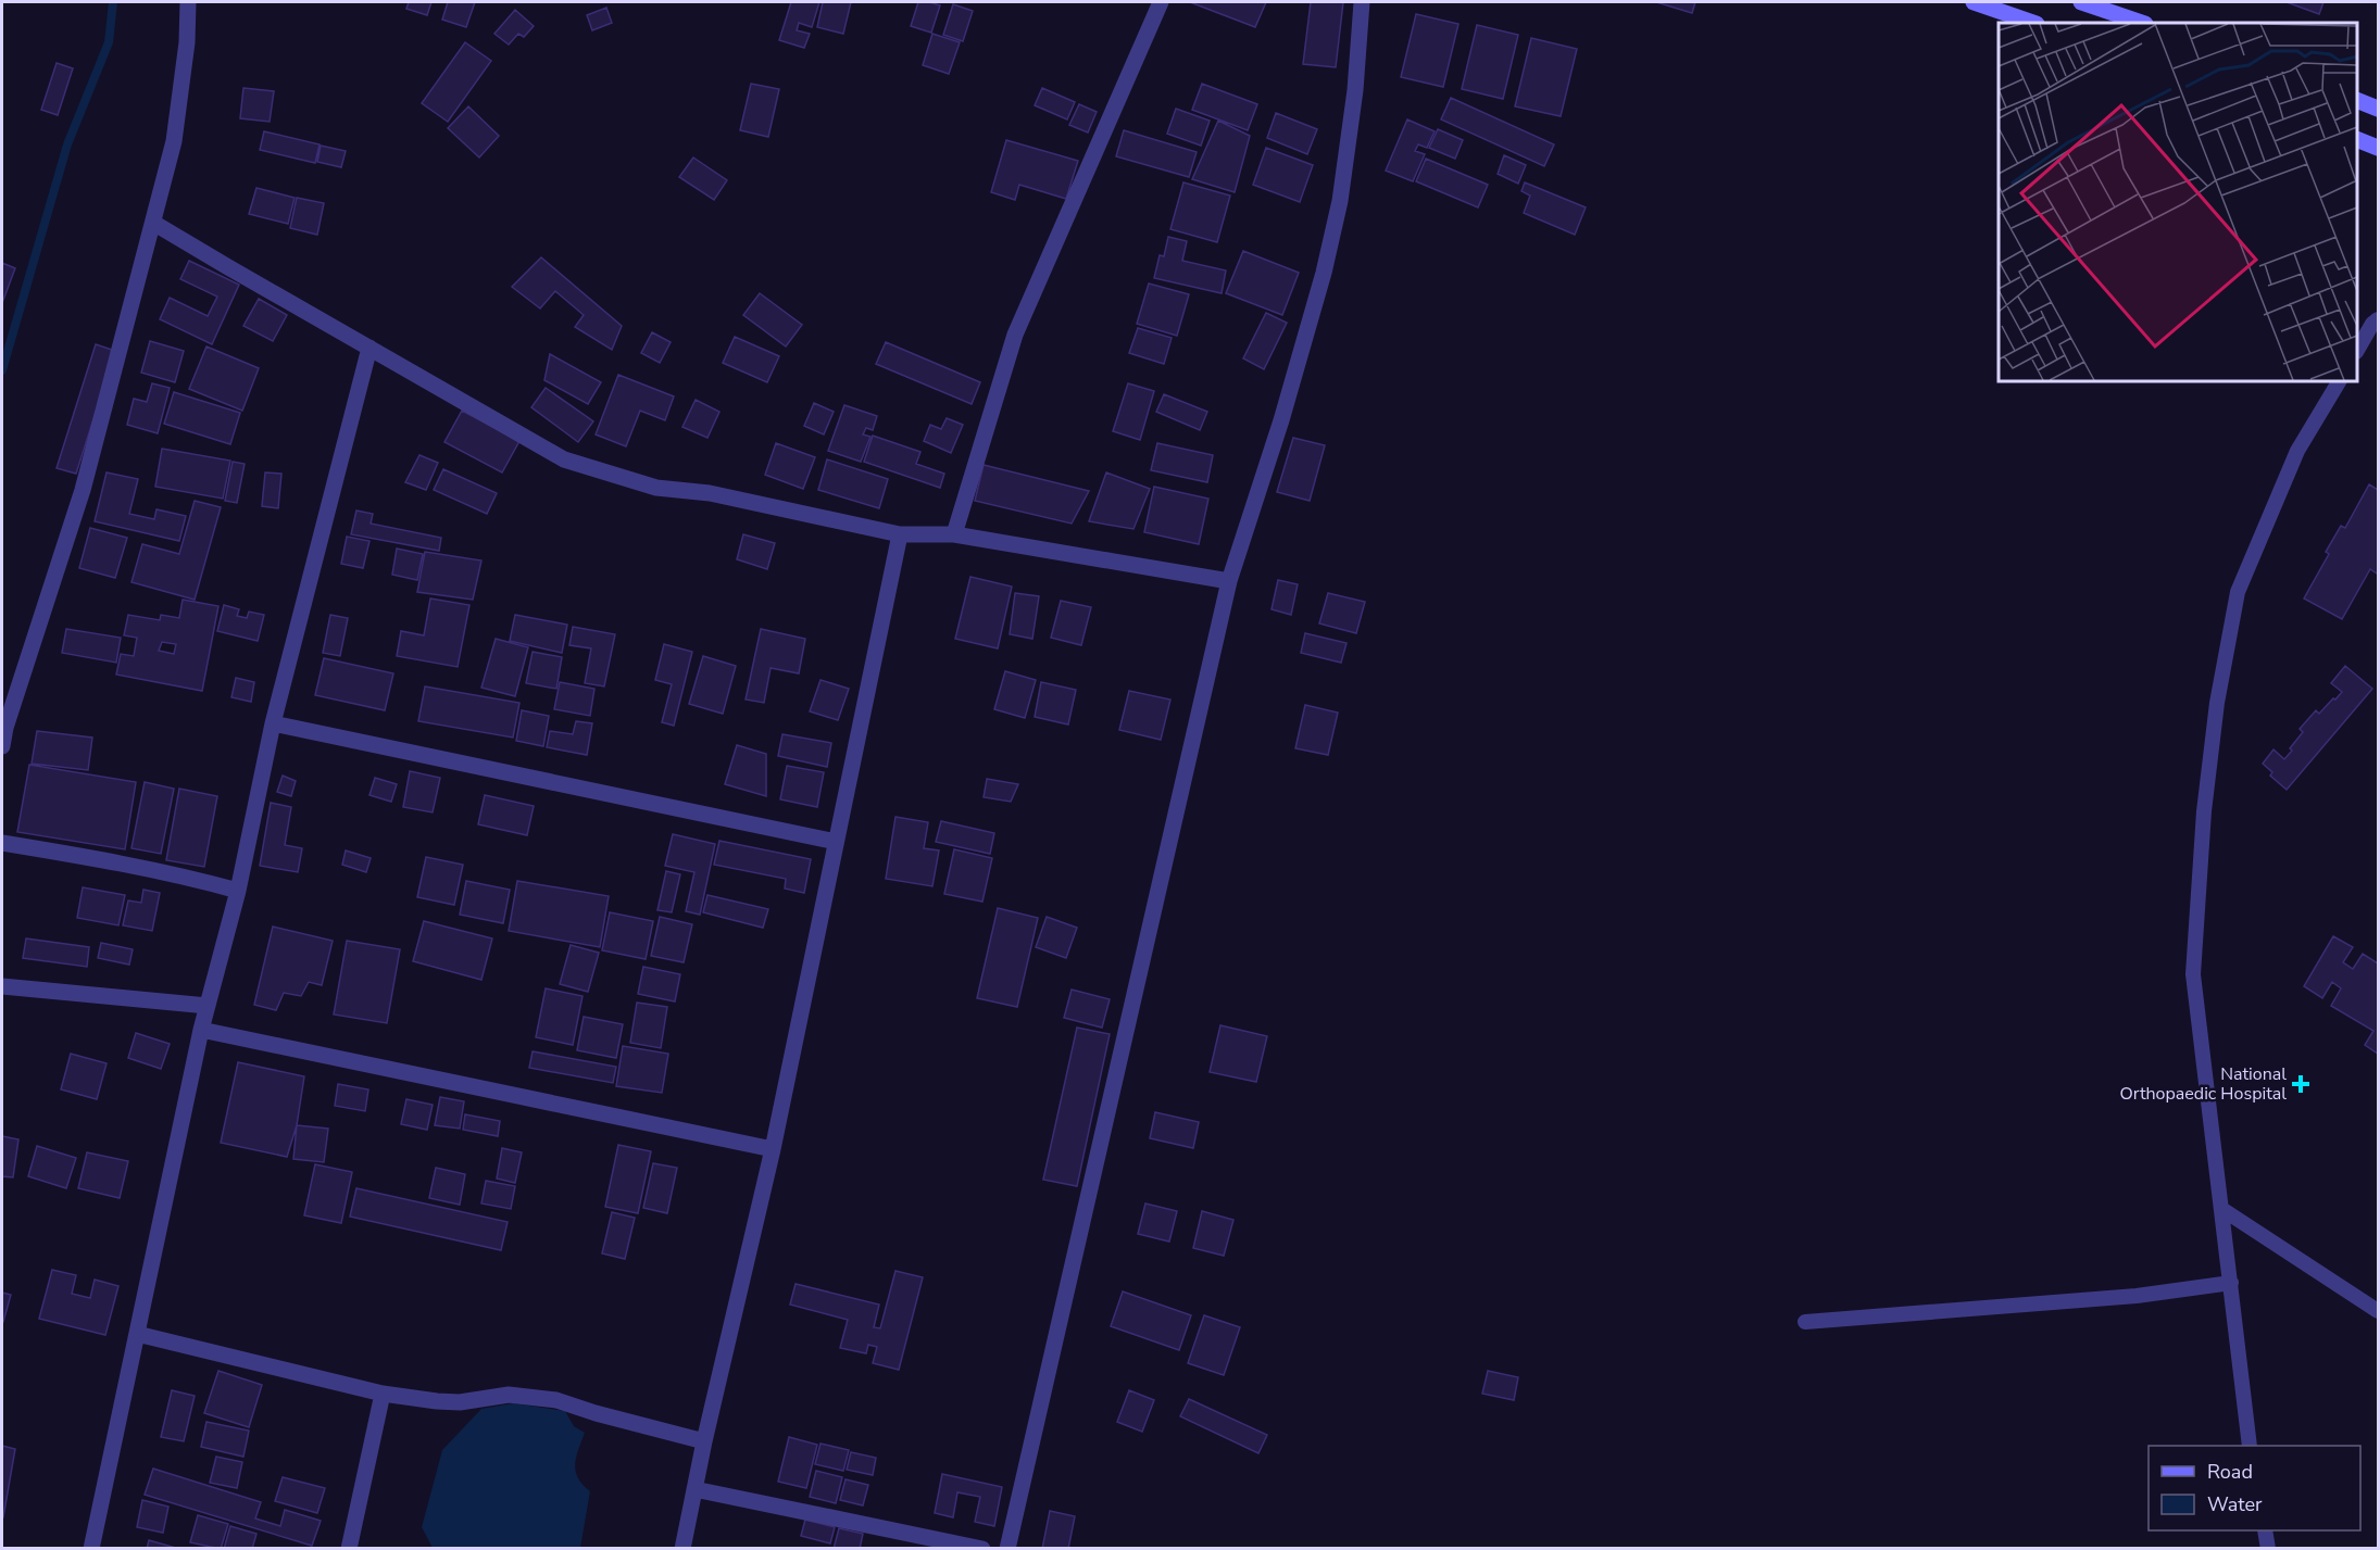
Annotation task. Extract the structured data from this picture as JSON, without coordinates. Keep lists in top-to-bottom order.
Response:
{
  "places": {
    "health": ["National Orthopaedic Hospital"]
  },
  "legend": ["Road", "Water"]
}
